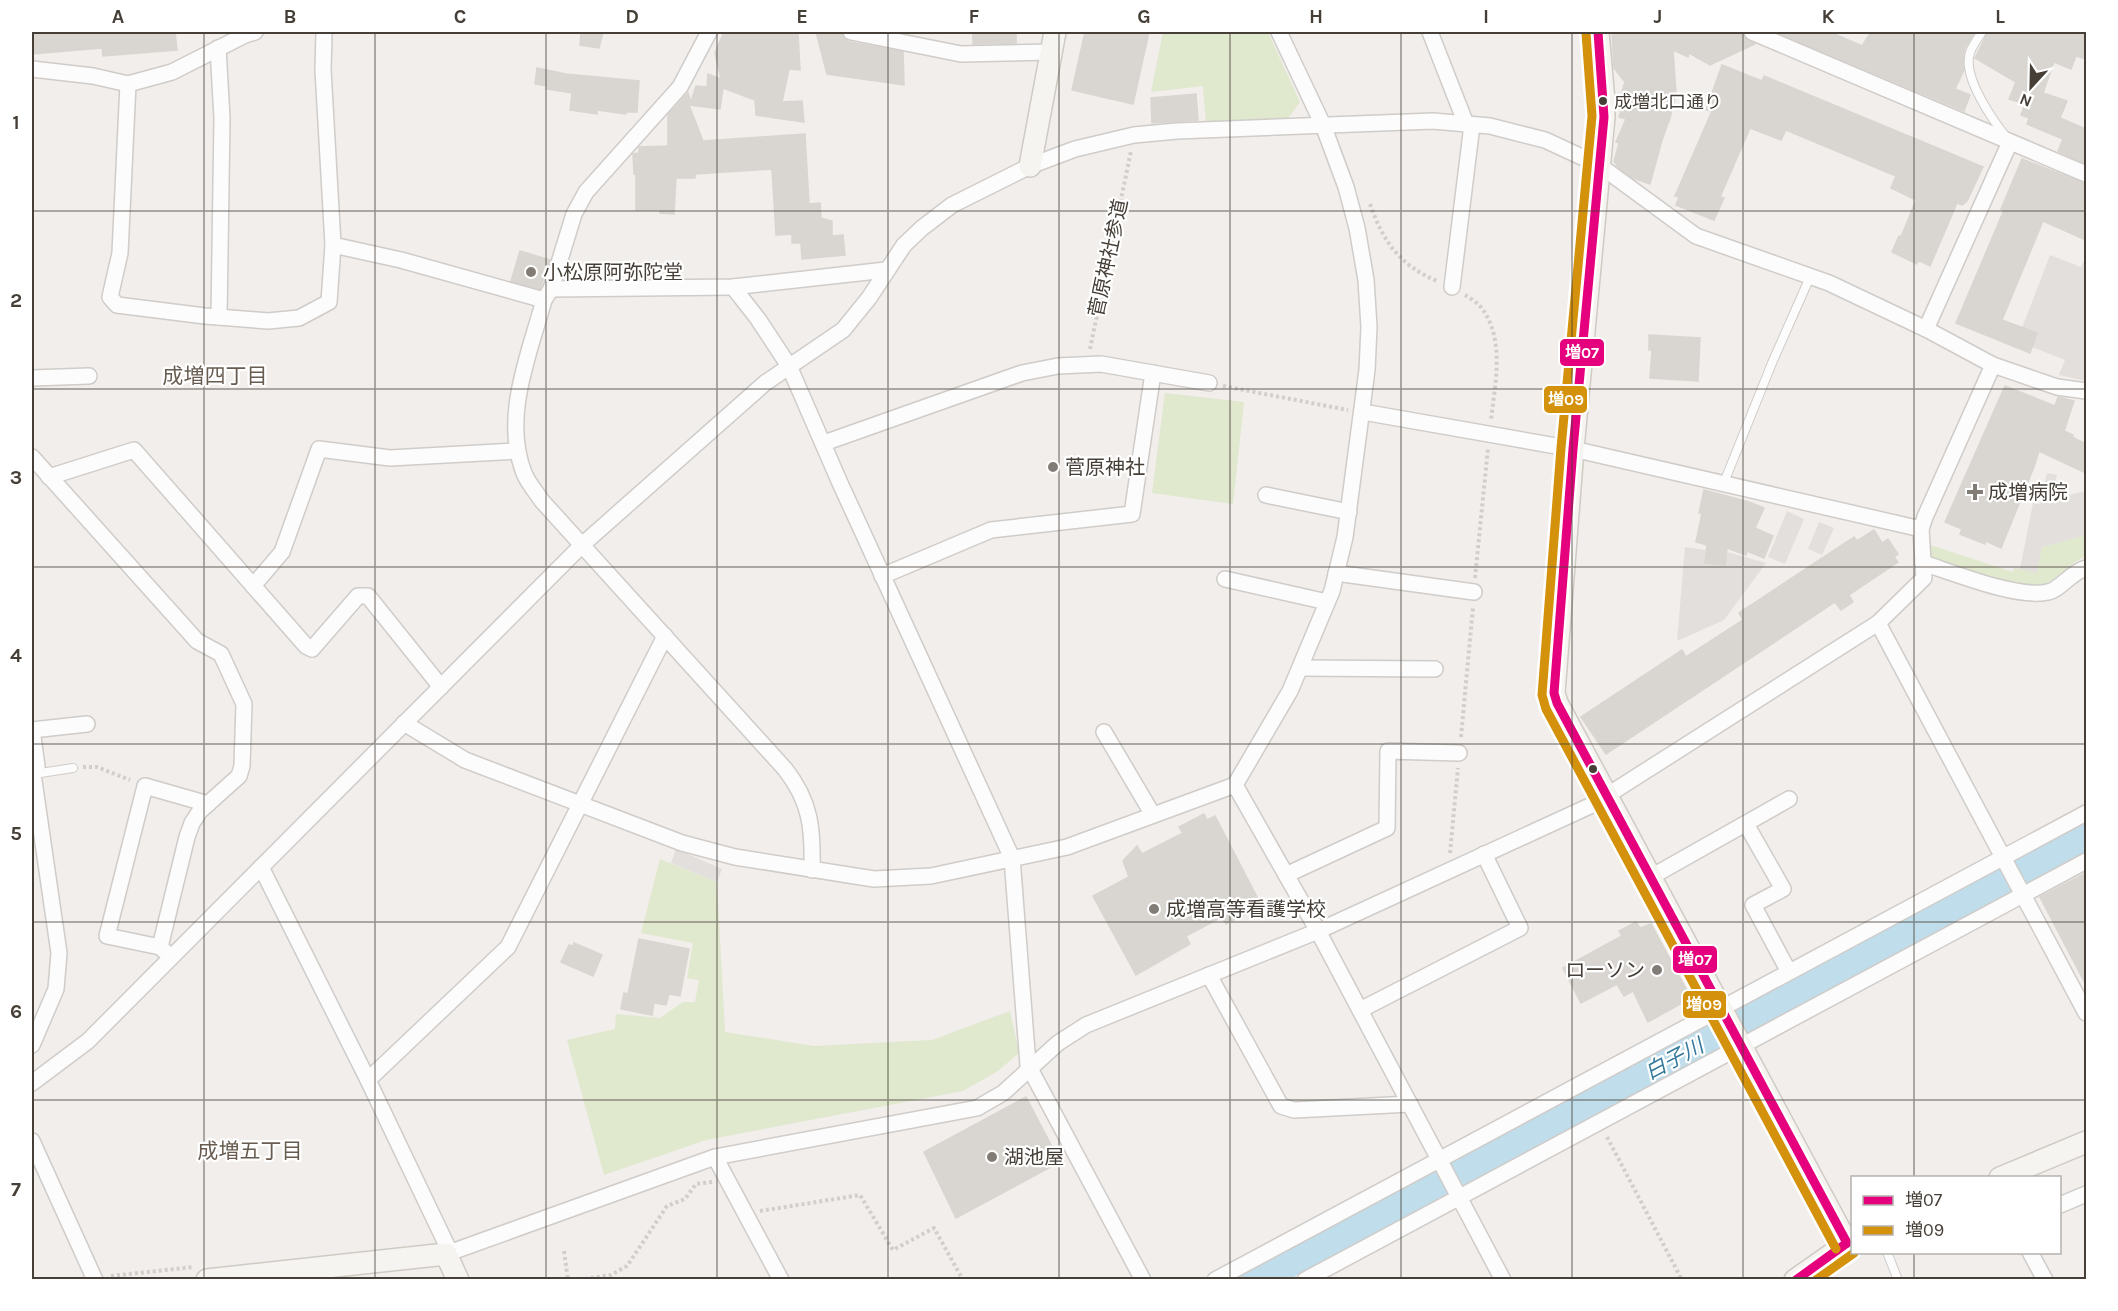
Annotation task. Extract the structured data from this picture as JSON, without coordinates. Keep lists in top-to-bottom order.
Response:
{
  "streets": {
    "path": ["菅原神社参道"]
  },
  "districts": ["成増四丁目", "成増五丁目"],
  "water": ["白子川"],
  "places": {
    "other": [
      "成増北口通り",
      "小松原阿弥陀堂",
      "菅原神社",
      "成増高等看護学校",
      "ローソン",
      "湖池屋"
    ],
    "health": ["成増病院"]
  },
  "lines": ["transit line 増07", "transit line 増09"],
  "legend": ["増07", "増09"],
  "north": "bottom",
  "grid": {
    "columns": [
      "A",
      "B",
      "C",
      "D",
      "E",
      "F",
      "G",
      "H",
      "I",
      "J",
      "K",
      "L"
    ],
    "rows": [
      "1",
      "2",
      "3",
      "4",
      "5",
      "6",
      "7"
    ]
  }
}
